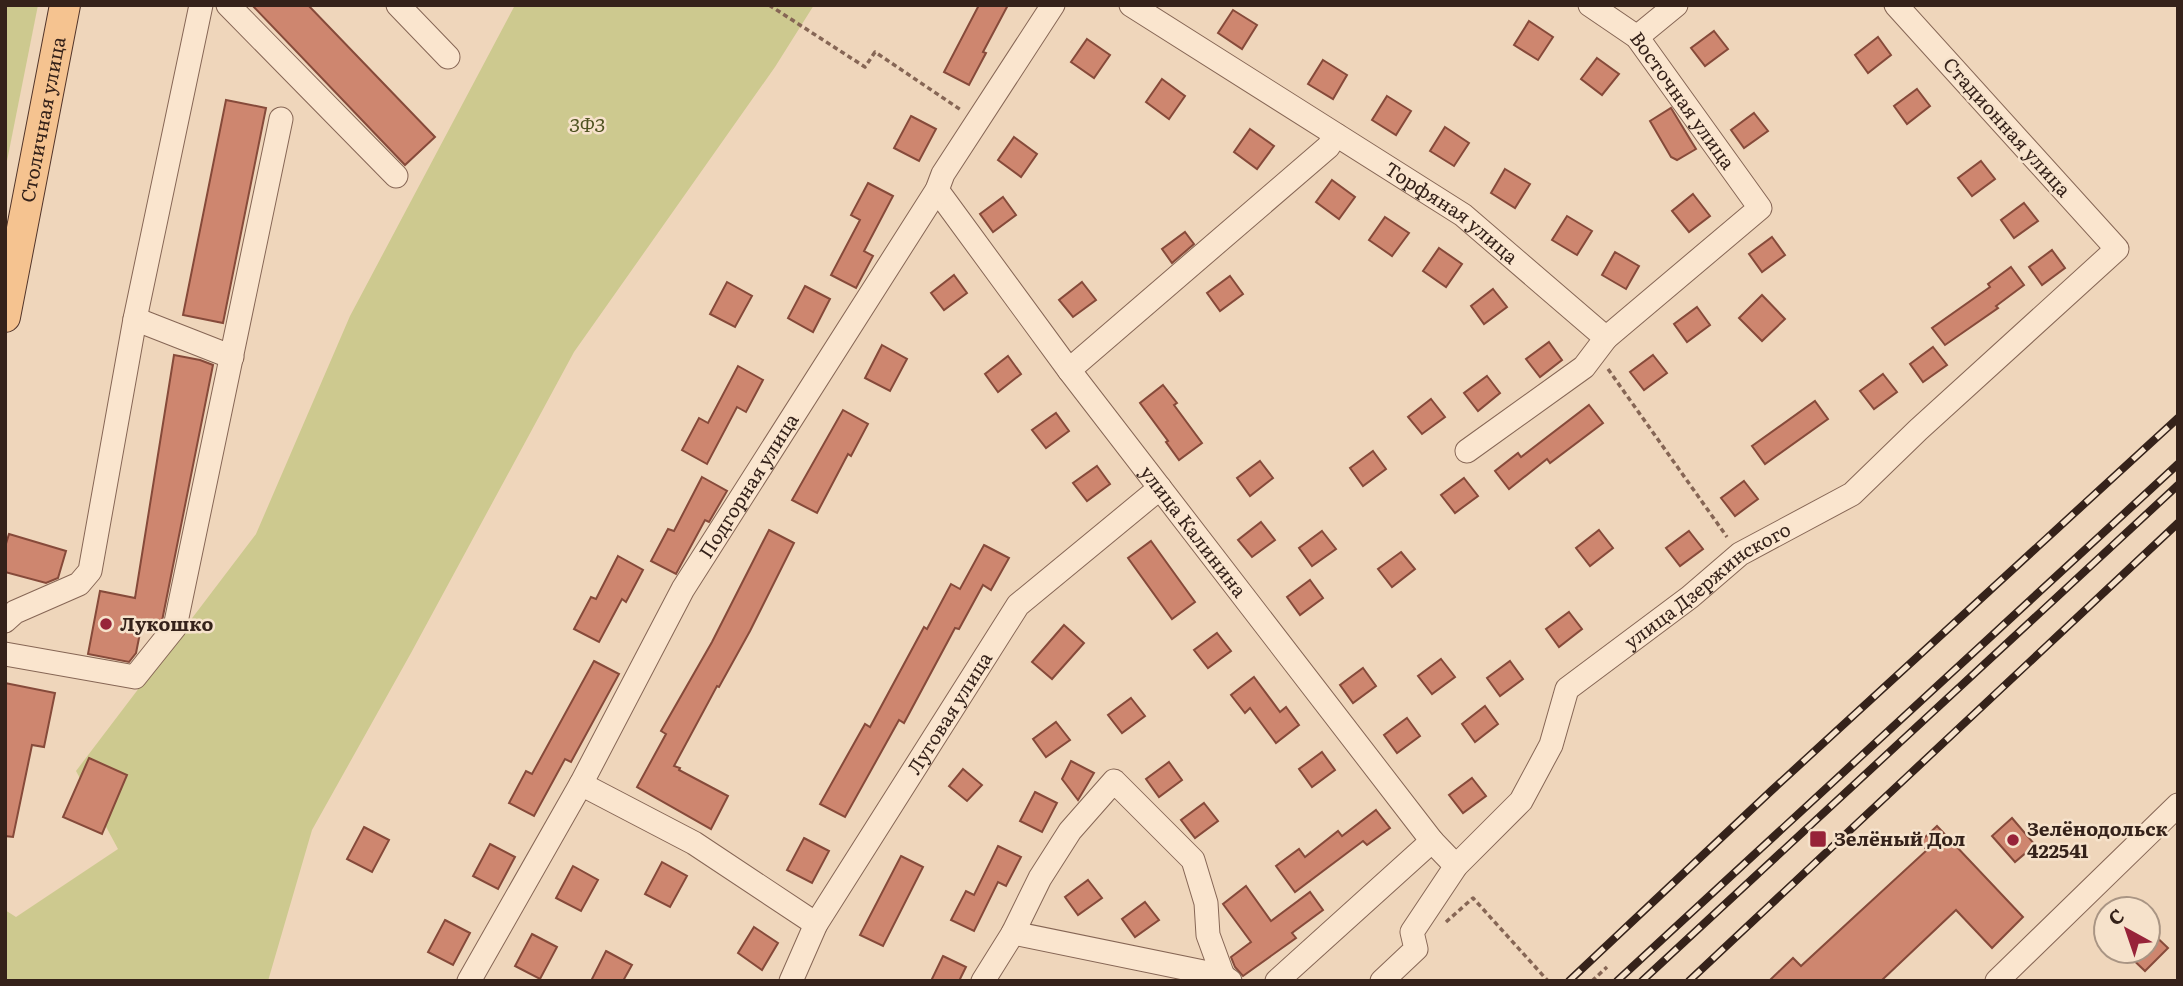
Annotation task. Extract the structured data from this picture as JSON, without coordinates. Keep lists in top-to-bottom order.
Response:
{
  "streets": {
    "main road": ["Столичная улица"],
    "street": [
      "Восточная улица",
      "Стадионная улица",
      "Торфяная улица",
      "Подгорная улица",
      "улица Калинина",
      "улица Дзержинского",
      "Луговая улица"
    ]
  },
  "crossings": [
    ["Восточная улица", "Торфяная улица"],
    ["Стадионная улица", "улица Дзержинского"],
    ["Подгорная улица", "улица Калинина"],
    ["улица Калинина", "улица Дзержинского"],
    ["улица Калинина", "Луговая улица"]
  ],
  "parks": ["ЗФЗ"],
  "places": {
    "other": ["Лукошко", "Зелёнодольск 422541"],
    "transit": ["Зелёный Дол"]
  },
  "north": "top left"
}
